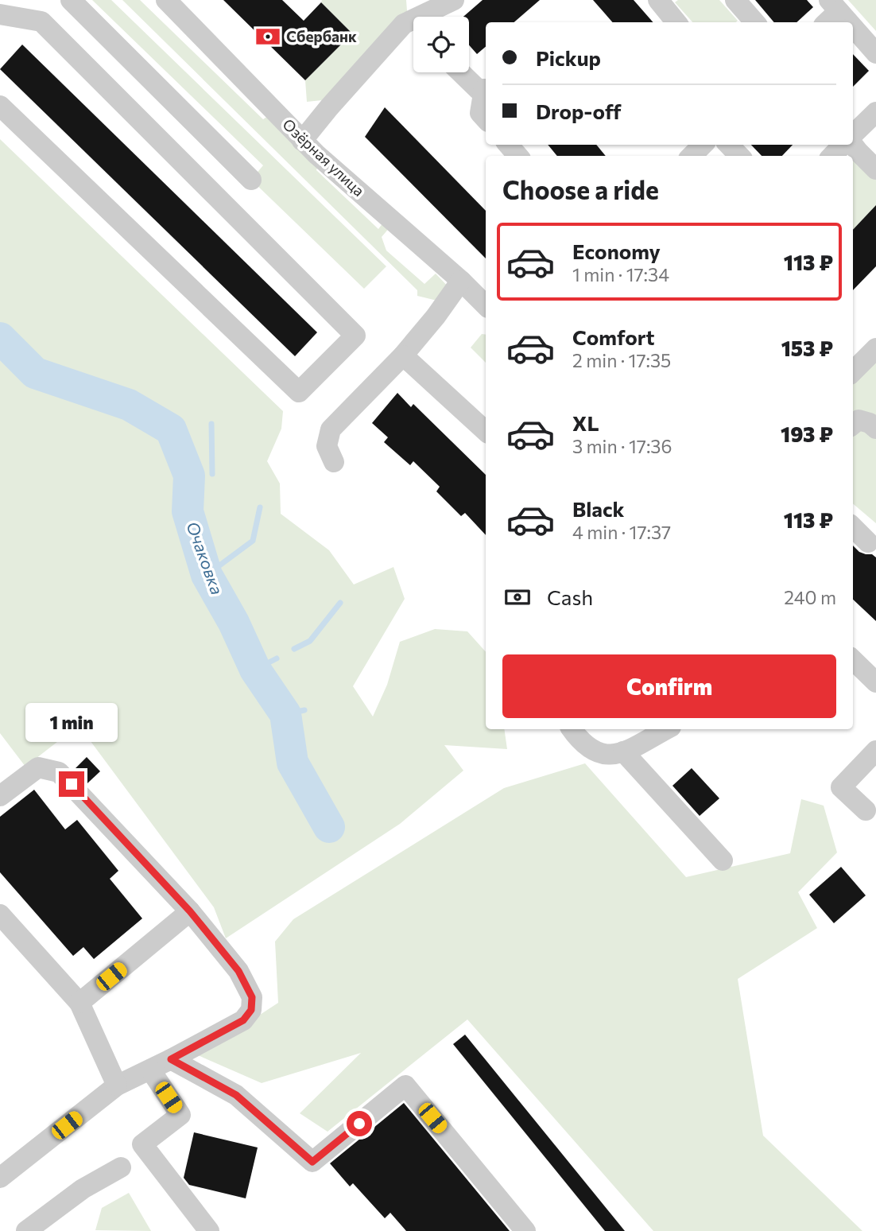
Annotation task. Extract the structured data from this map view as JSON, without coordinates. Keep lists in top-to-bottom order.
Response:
{
  "streets": {
    "street": ["Озёрная улица"]
  },
  "water": ["Очаковка"],
  "places": {
    "bank": ["Сбербанк"]
  },
  "page": {
    "banner": ["Pickup", "Drop-off"],
    "heading": "Choose a ride",
    "list": [
      {
        "name": "Economy",
        "note": "1 min · 17:34",
        "value": "113 ₽"
      },
      {
        "name": "Comfort",
        "note": "2 min · 17:35",
        "value": "153 ₽"
      },
      {
        "name": "XL",
        "note": "3 min · 17:36",
        "value": "193 ₽"
      },
      {
        "name": "Black",
        "note": "4 min · 17:37",
        "value": "113 ₽"
      }
    ],
    "pay": ["Cash", "240 m"],
    "buttons": "Confirm",
    "bubble": "1 min"
  }
}
